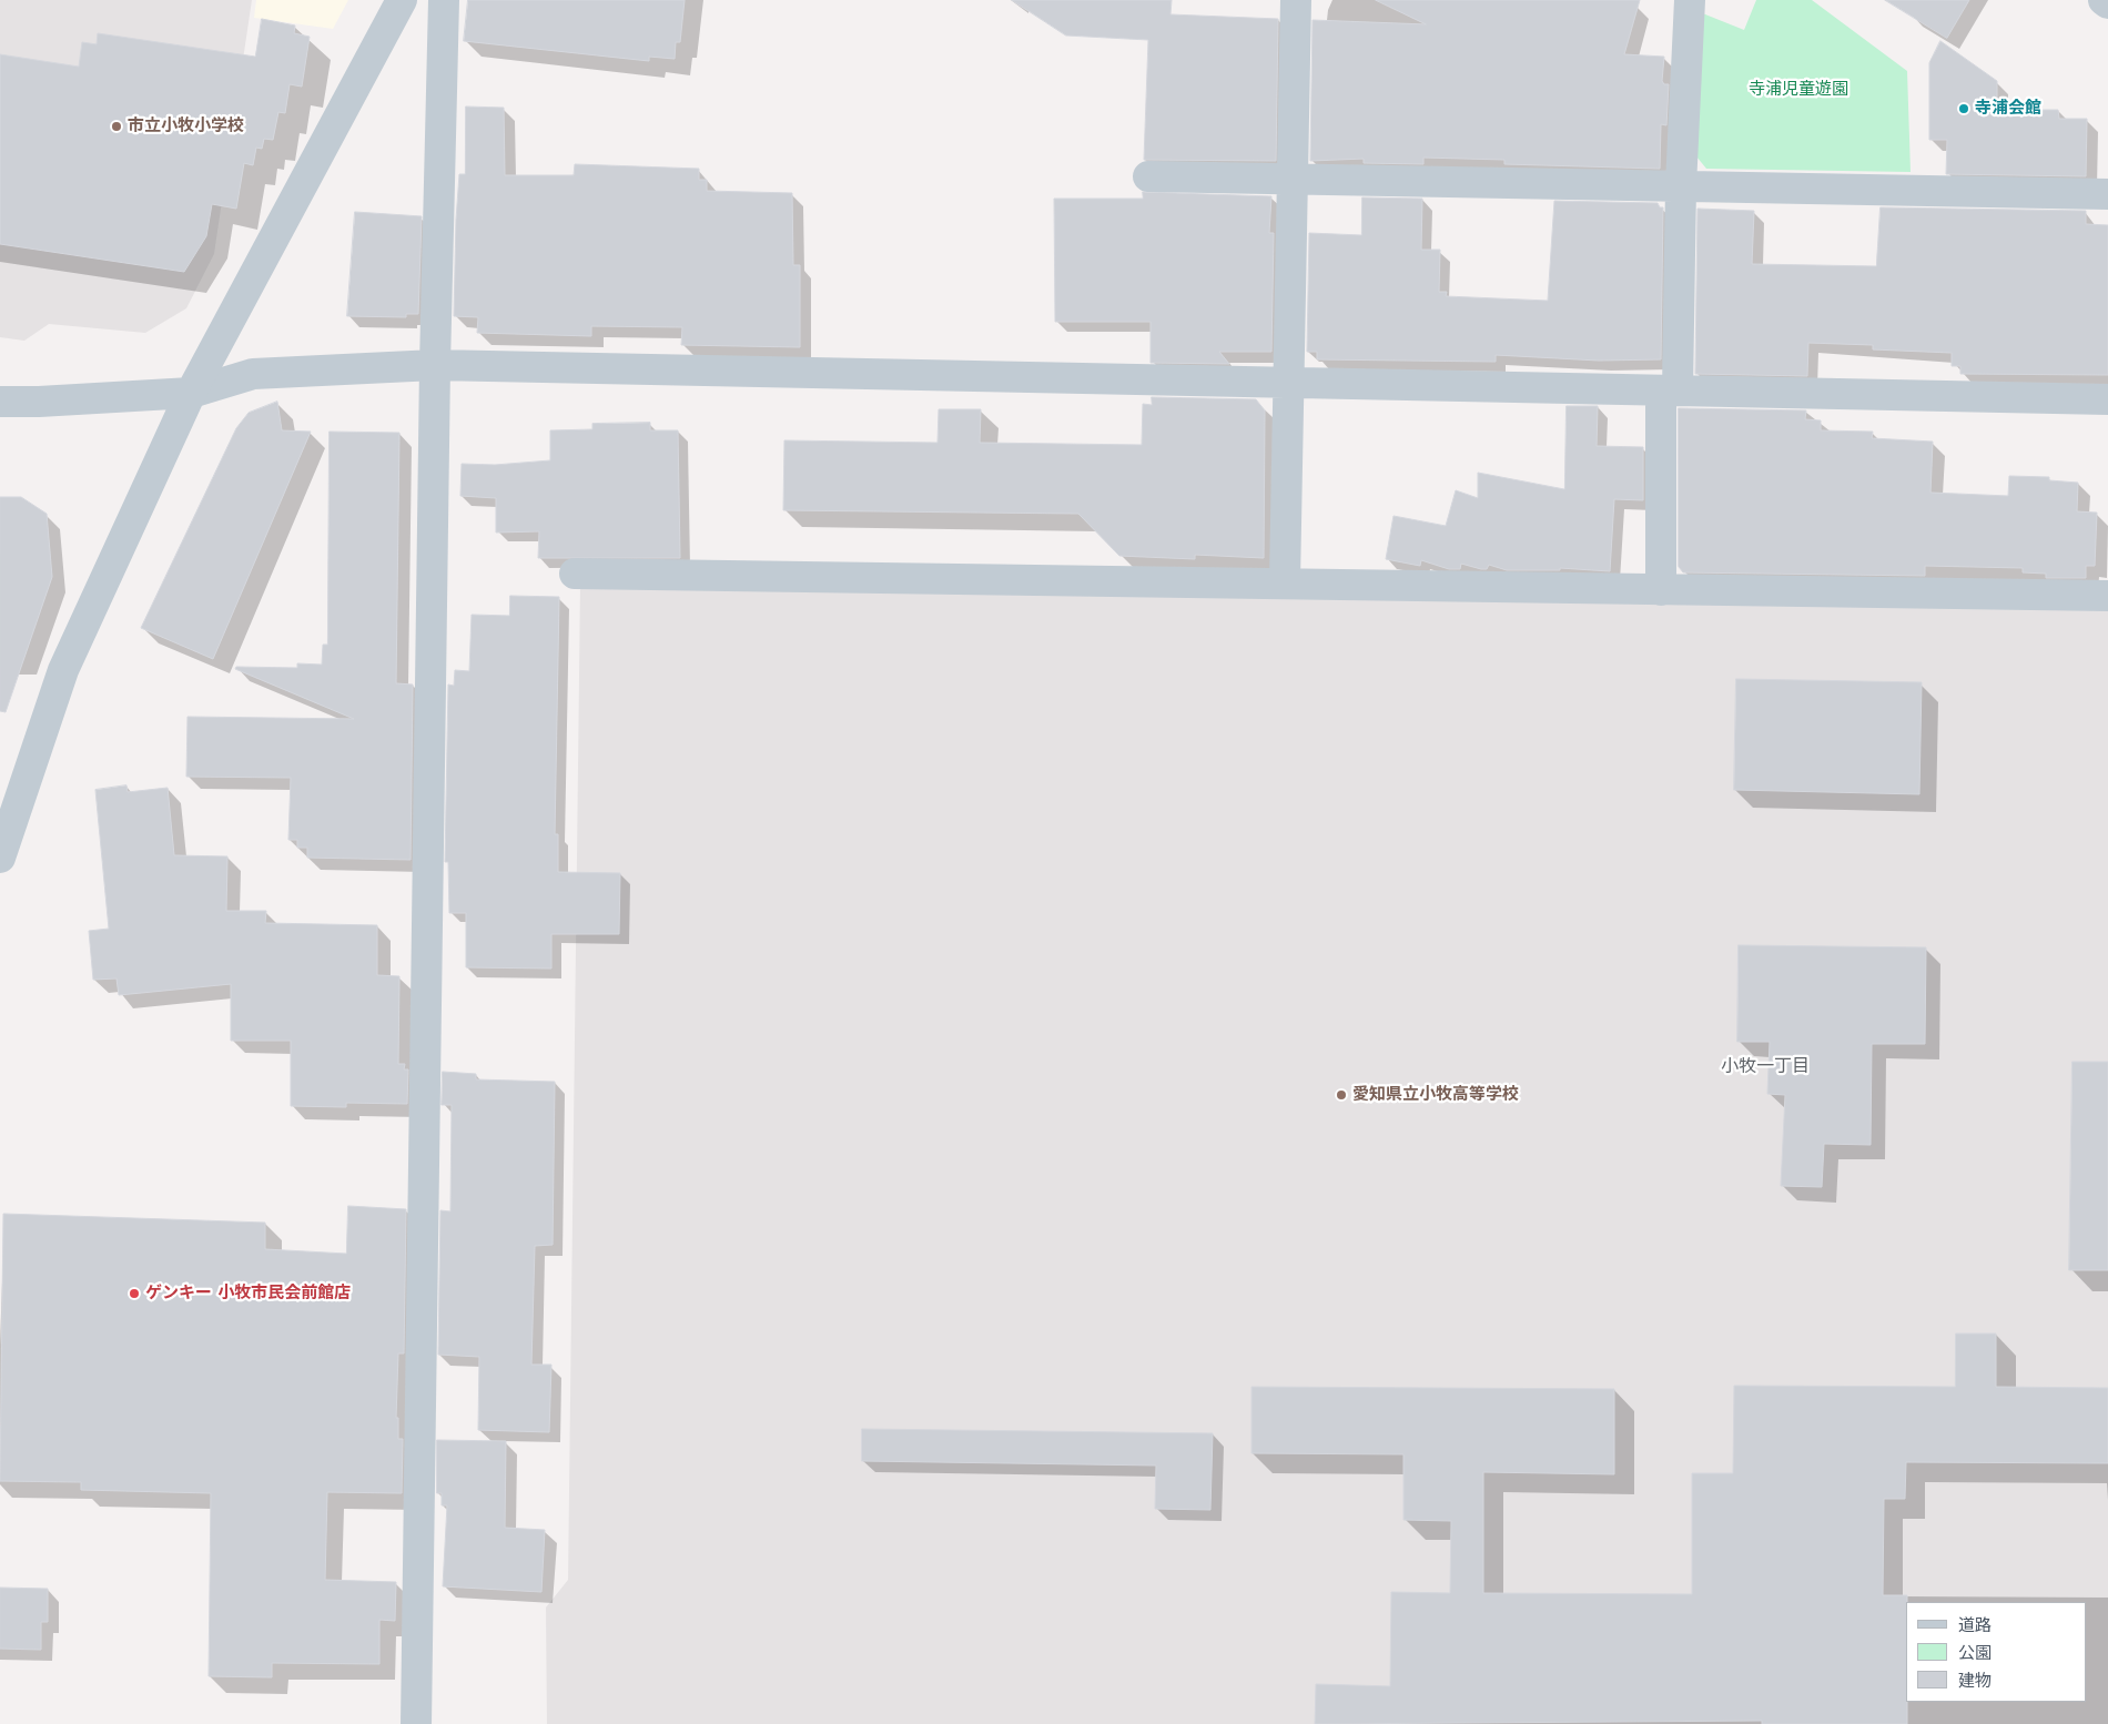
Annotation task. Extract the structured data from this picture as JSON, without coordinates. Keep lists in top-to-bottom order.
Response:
{
  "districts": ["小牧一丁目"],
  "parks": ["寺浦児童遊園"],
  "places": [
    "寺浦会館",
    "市立小牧小学校",
    "愛知県立小牧高等学校",
    "ゲンキー 小牧市民会前館店"
  ],
  "legend": ["道路", "公園", "建物"]
}
